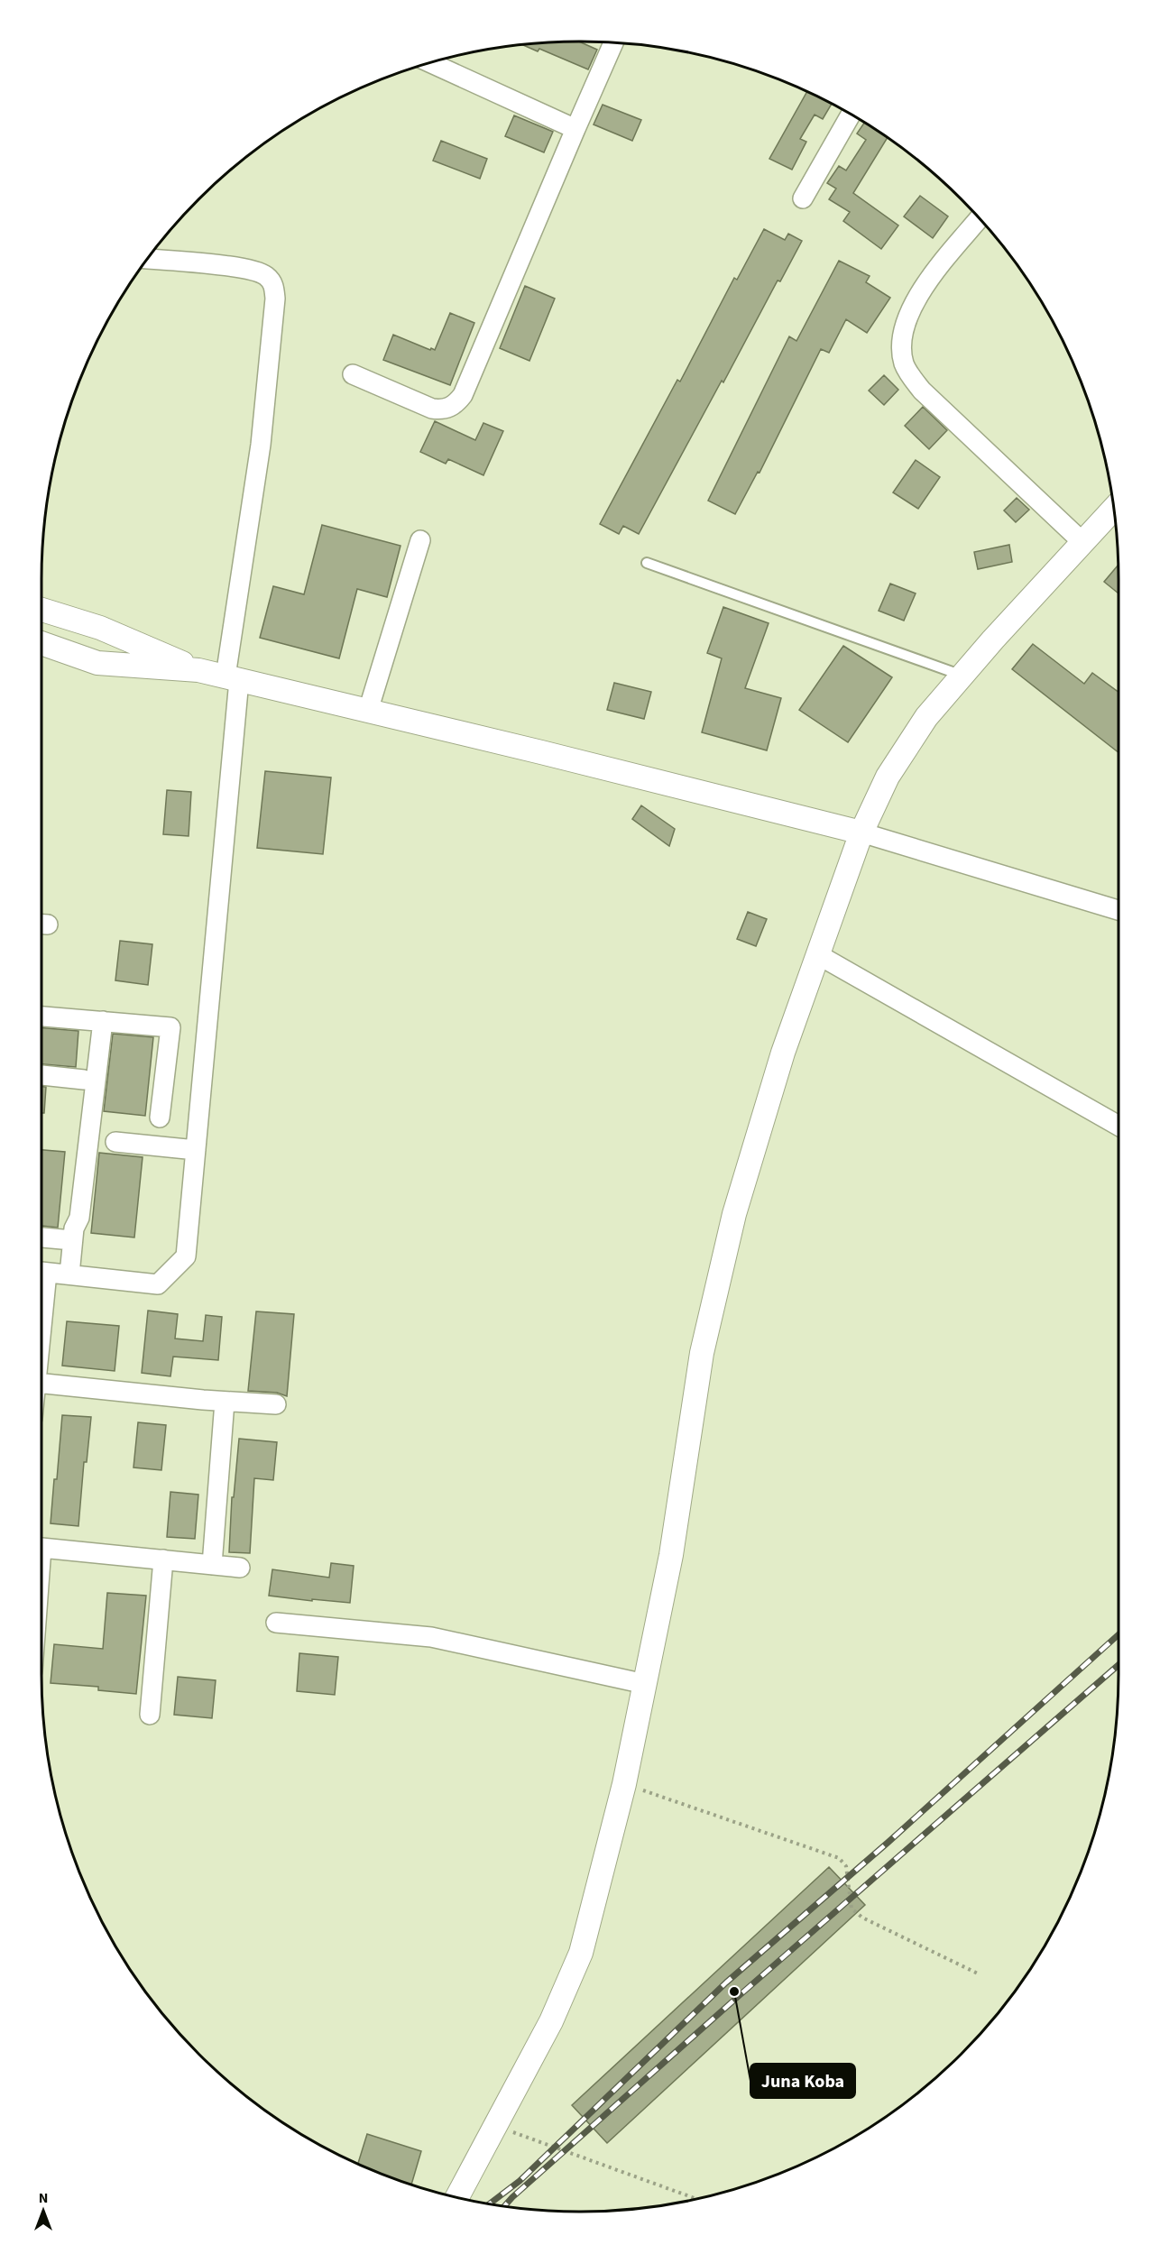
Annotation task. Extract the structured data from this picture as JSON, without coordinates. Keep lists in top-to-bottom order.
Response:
{
  "places": ["Juna Koba"],
  "north": "top"
}
